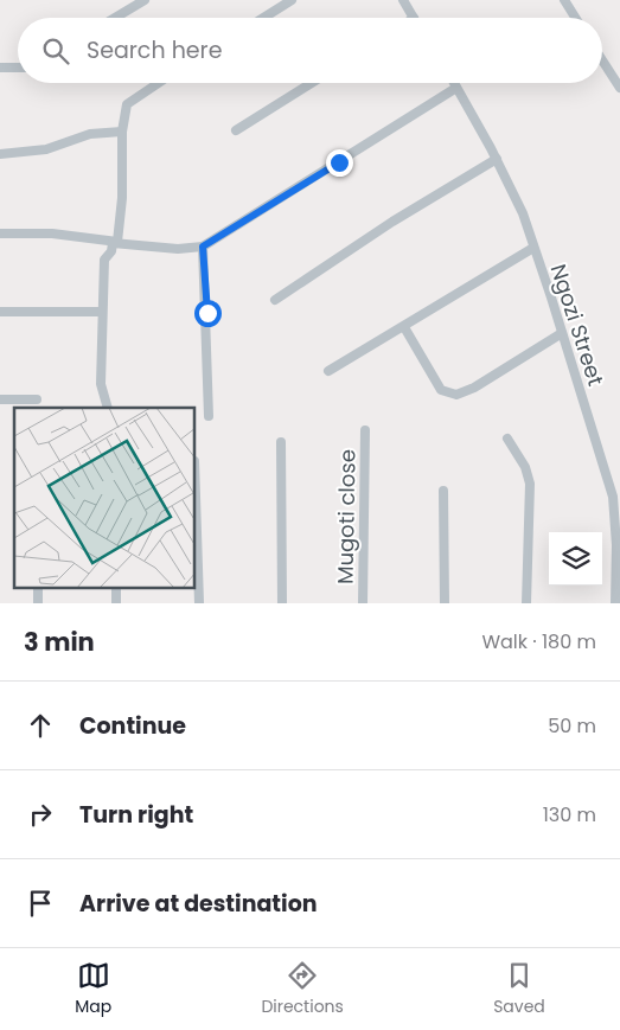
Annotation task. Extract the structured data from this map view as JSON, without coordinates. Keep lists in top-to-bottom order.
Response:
{
  "streets": {
    "street": ["Ngozi Street", "Mugoti close"]
  },
  "page": {
    "search": "Search here",
    "heading": ["3 min", "Walk · 180 m"],
    "list": [
      ["Continue", "50 m"],
      ["Turn right", "130 m"],
      "Arrive at destination"
    ],
    "nav": ["Map", "Directions", "Saved"]
  }
}
